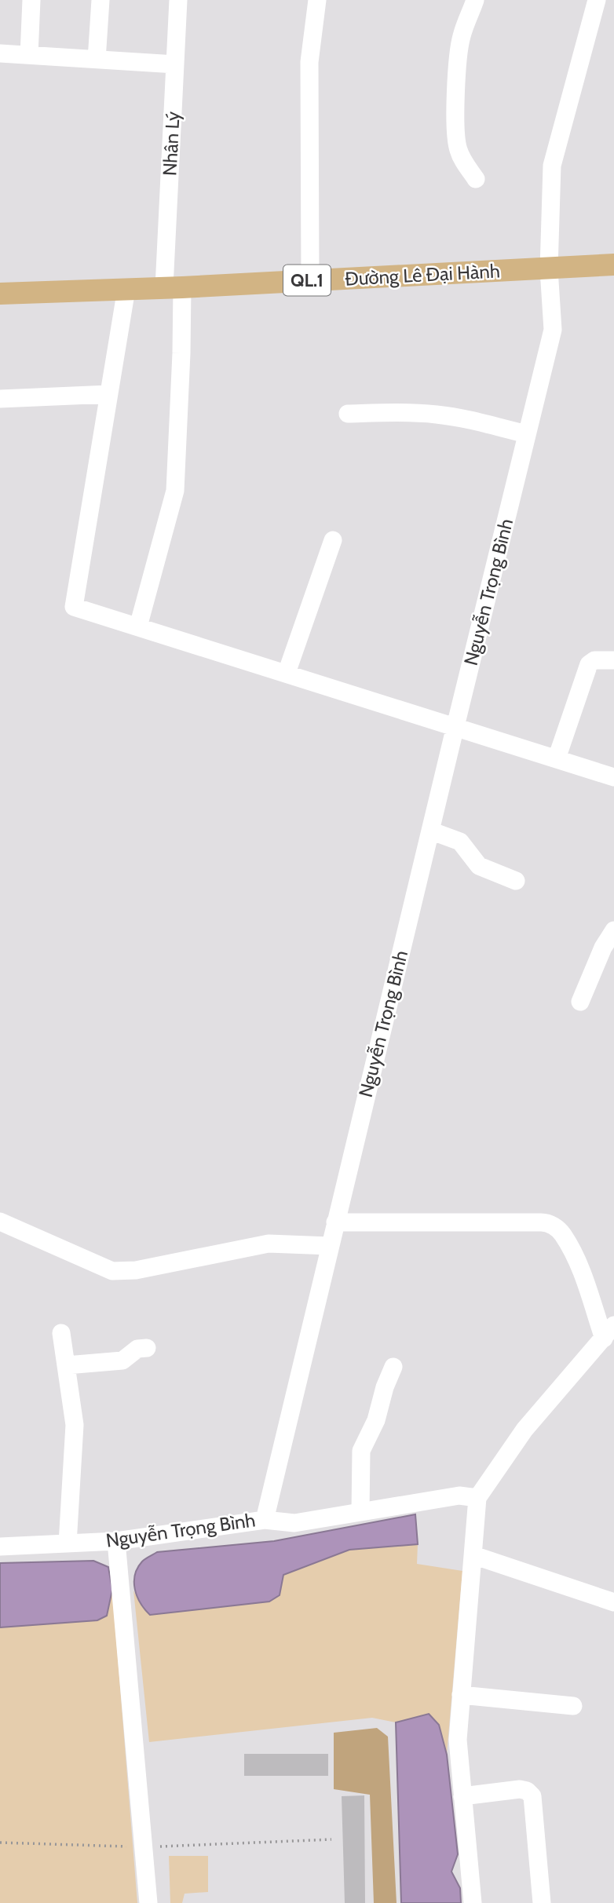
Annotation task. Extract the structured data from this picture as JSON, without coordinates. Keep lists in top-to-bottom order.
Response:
{
  "streets": {
    "main road": ["Đường Lê Đại Hành", "QL.1"],
    "street": ["Nhân Lý", "Nguyễn Trọng Bình"]
  },
  "crossings": [
    ["Nhân Lý", "Đường Lê Đại Hành"],
    ["Đường Lê Đại Hành", "Nguyễn Trọng Bình"]
  ]
}
